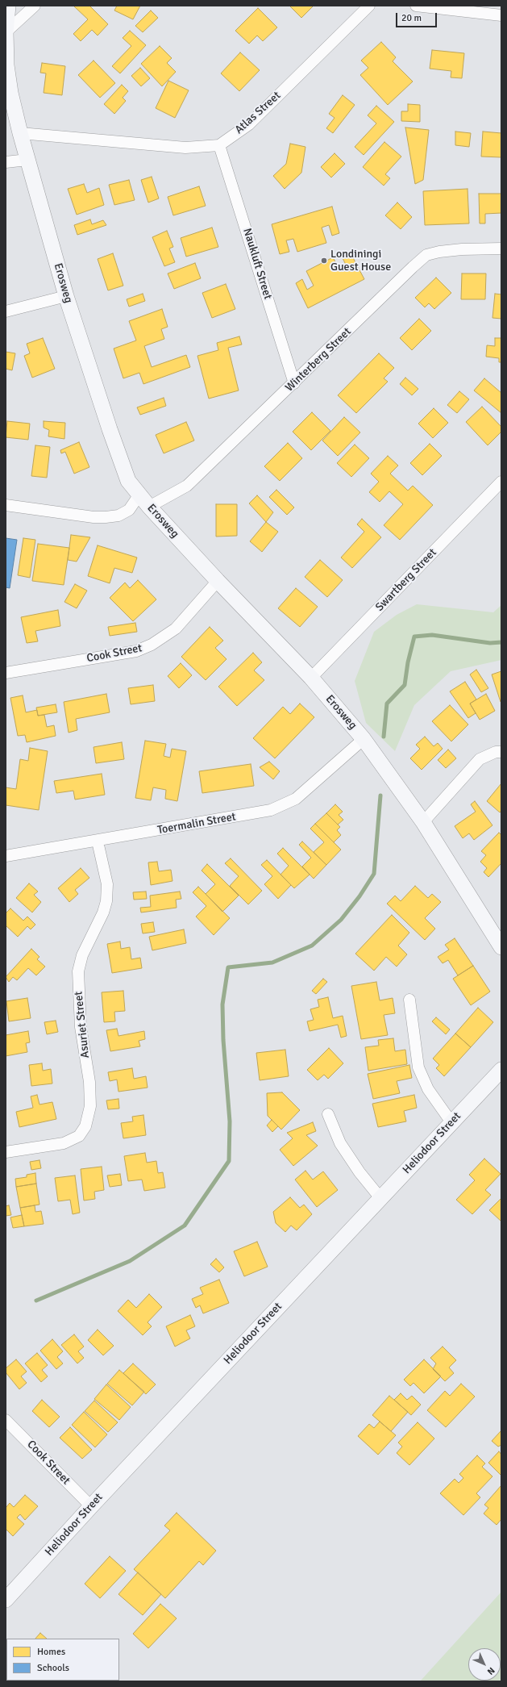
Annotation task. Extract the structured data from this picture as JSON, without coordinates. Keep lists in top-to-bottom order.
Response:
{
  "streets": {
    "street": [
      "Atlas Street",
      "Naukluft Street",
      "Erosweg",
      "Winterberg Street",
      "Swartberg Street",
      "Cook Street",
      "Toermalin Street",
      "Asuriet Street",
      "Heliodoor Street"
    ]
  },
  "crossings": [
    ["Atlas Street", "Naukluft Street"],
    ["Naukluft Street", "Winterberg Street"],
    ["Erosweg", "Winterberg Street"],
    ["Erosweg", "Swartberg Street"],
    ["Erosweg", "Cook Street"],
    ["Erosweg", "Toermalin Street"],
    ["Cook Street", "Heliodoor Street"],
    ["Toermalin Street", "Asuriet Street"]
  ],
  "places": ["Londiningi Guest House"],
  "legend": ["Homes", "Schools"],
  "scale_bar": "20 m",
  "north": "bottom right"
}
